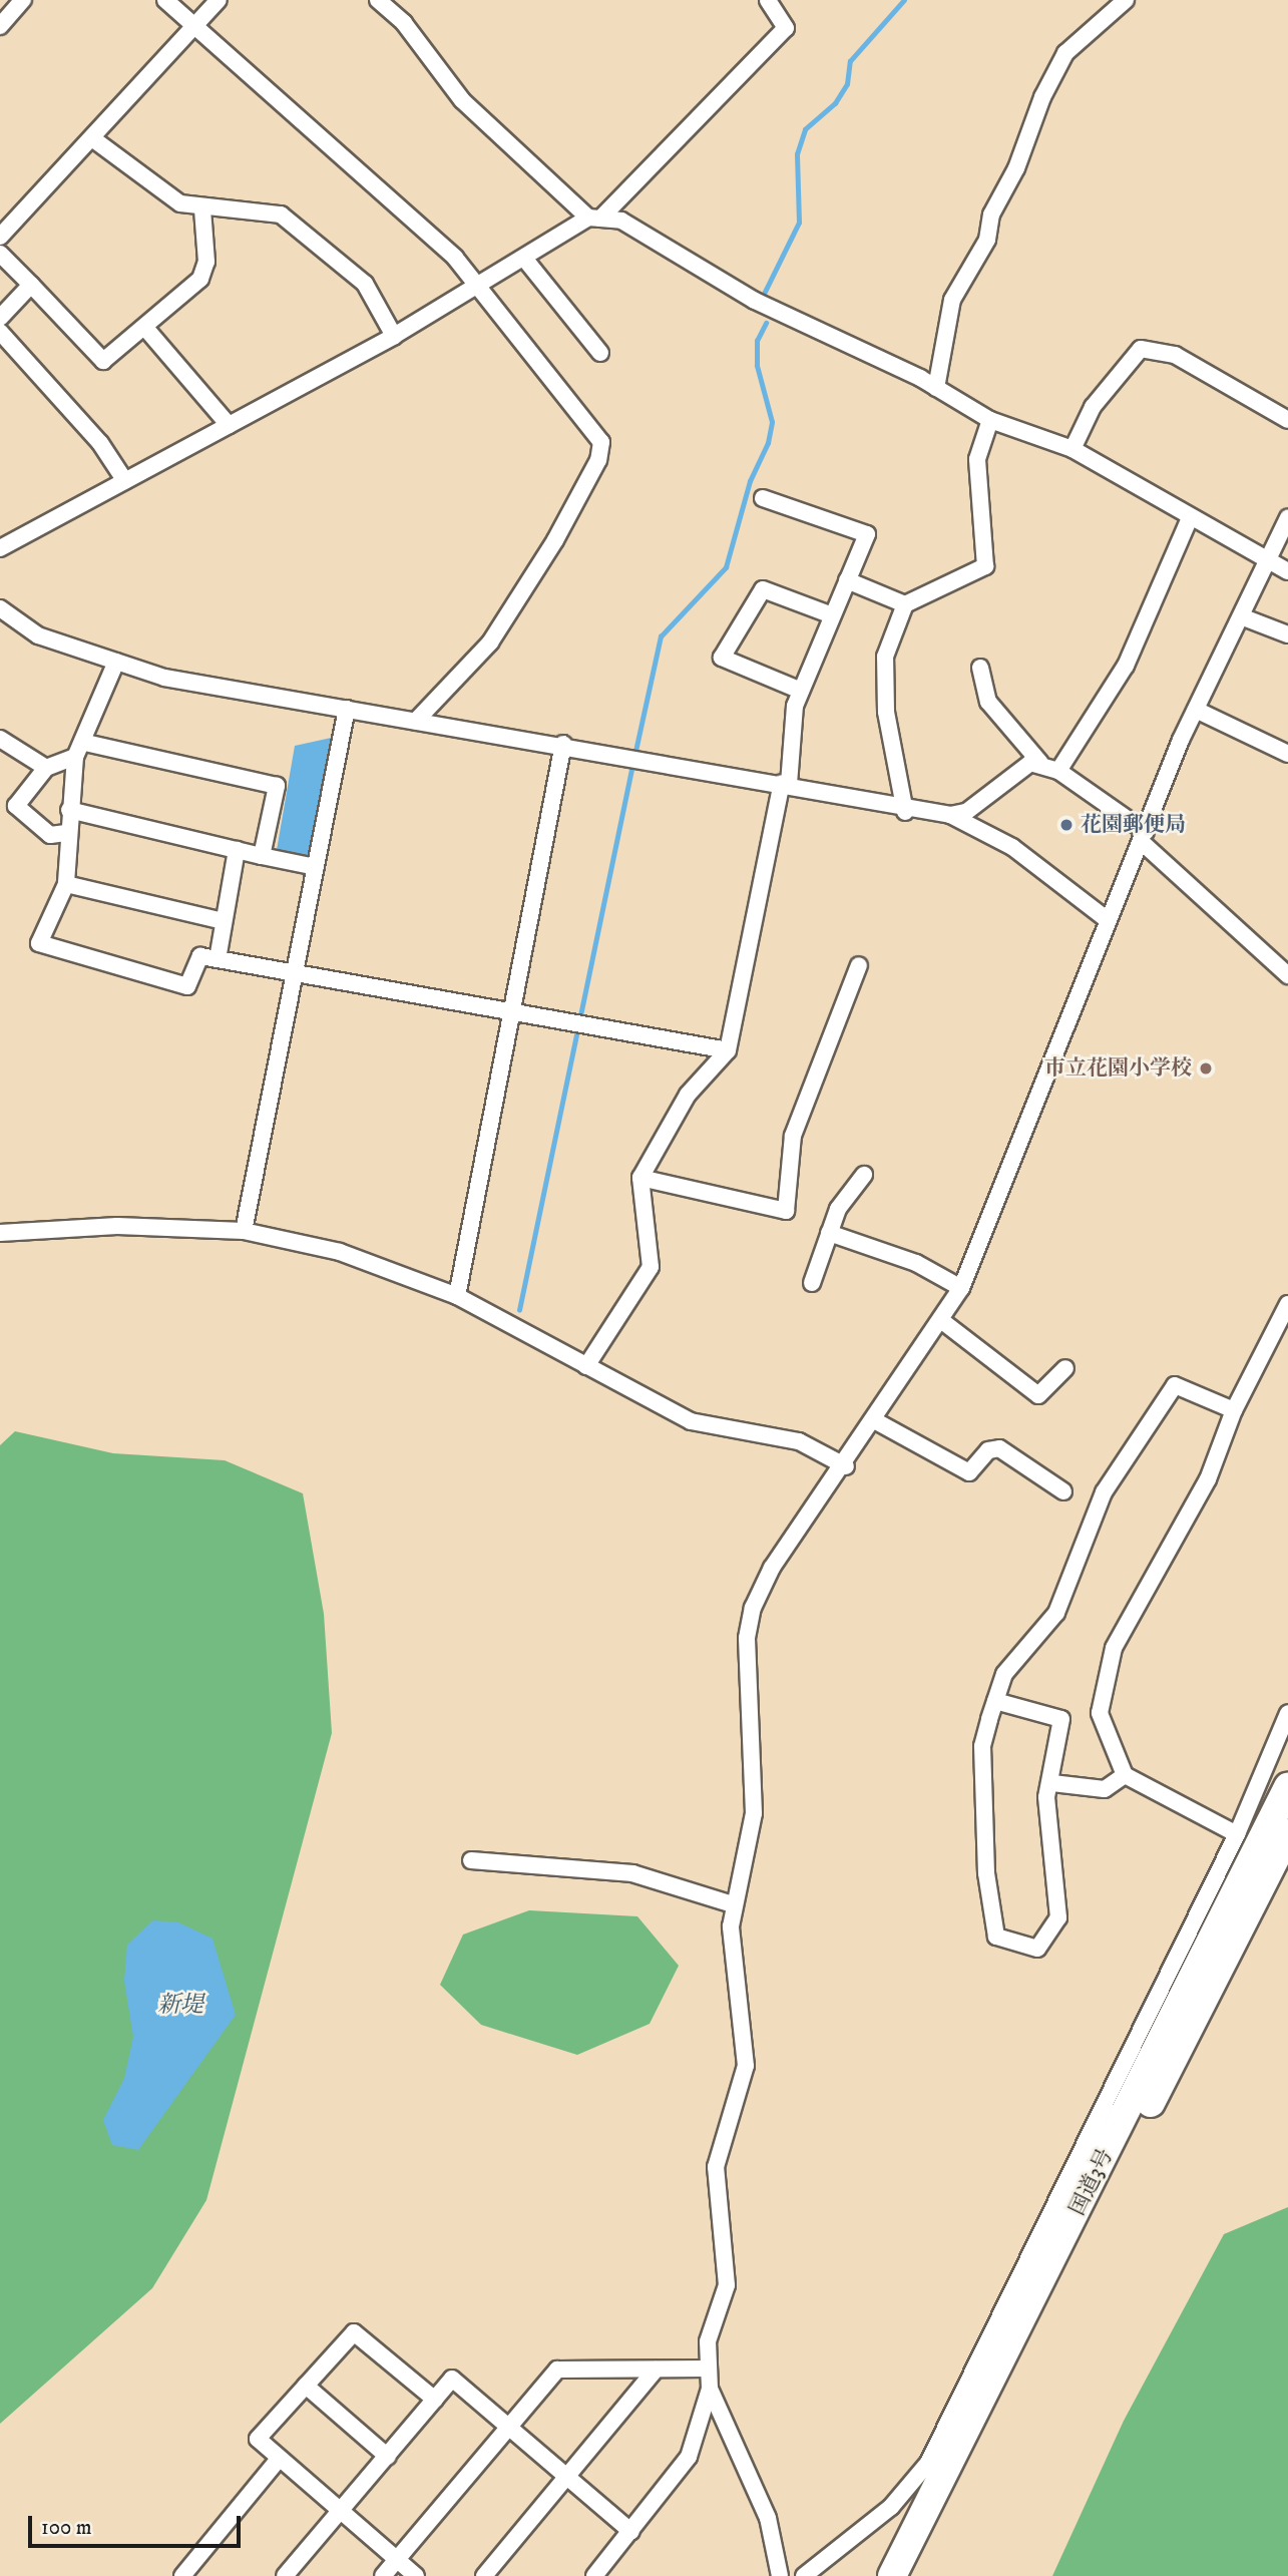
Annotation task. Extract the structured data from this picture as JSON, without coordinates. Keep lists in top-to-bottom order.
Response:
{
  "streets": {
    "highway": ["国道3号"]
  },
  "water": ["新堤"],
  "places": ["花園郵便局", "市立花園小学校"],
  "scale_bar": "100 m"
}
